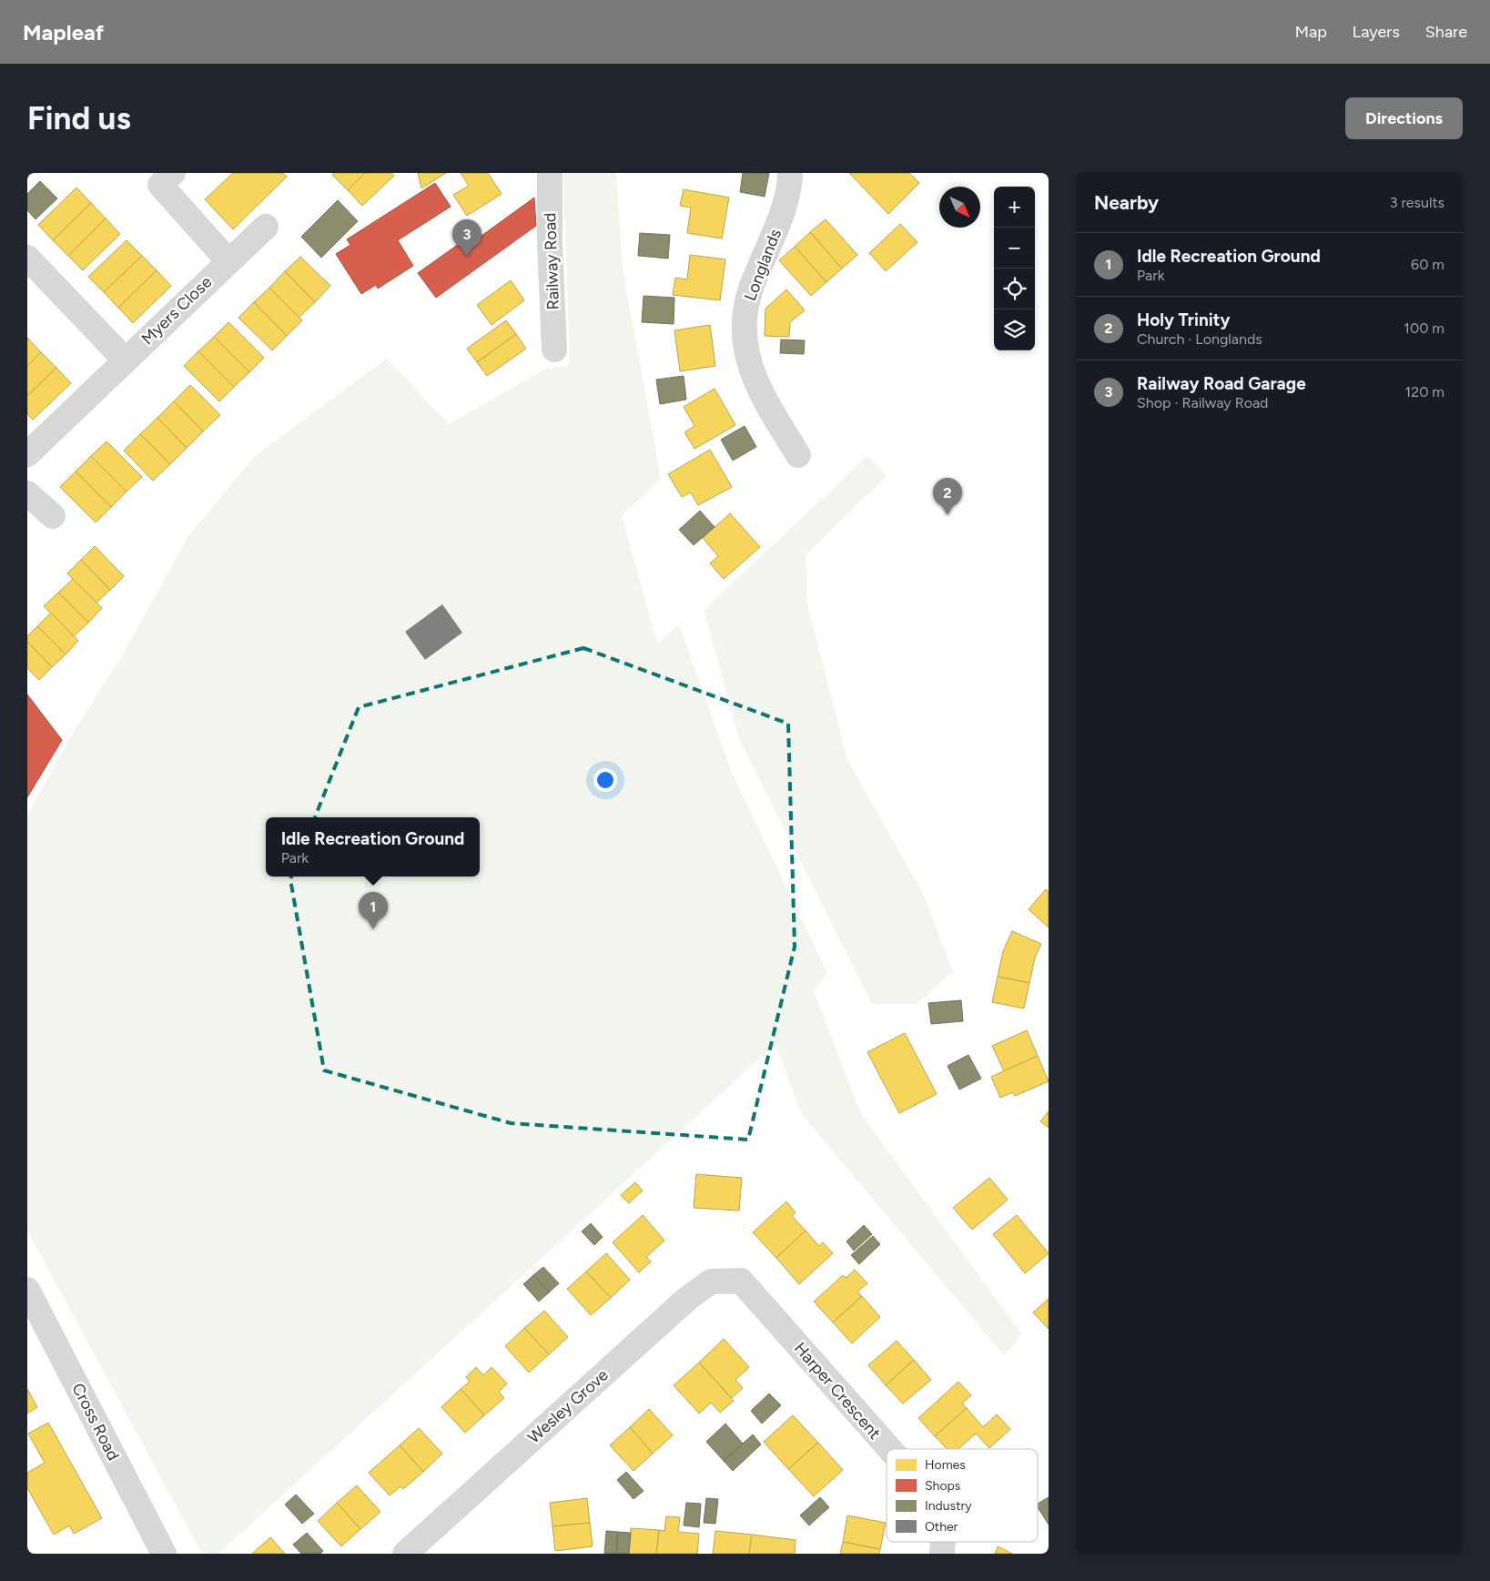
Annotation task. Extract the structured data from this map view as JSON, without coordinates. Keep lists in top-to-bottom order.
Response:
{
  "streets": {
    "street": [
      "Railway Road",
      "Longlands",
      "Myers Close",
      "Harper Crescent",
      "Wesley Grove",
      "Cross Road"
    ]
  },
  "crossings": [
    ["Harper Crescent", "Wesley Grove"]
  ],
  "legend": [
    "Homes",
    "Shops",
    "Industry",
    "Other"
  ],
  "north": "bottom right",
  "page": {
    "header": "Mapleaf",
    "nav": ["Map", "Layers", "Share"],
    "buttons": "Directions",
    "title": "Find us",
    "heading": ["Nearby", "3 results"],
    "map_buttons": ["+", "−"],
    "pins": ["3", "2", "1"],
    "list": [
      {
        "mark": "1",
        "name": "Idle Recreation Ground",
        "note": "Park",
        "value": "60 m"
      },
      {
        "mark": "2",
        "name": "Holy Trinity",
        "note": "Church · Longlands",
        "value": "100 m"
      },
      {
        "mark": "3",
        "name": "Railway Road Garage",
        "note": "Shop · Railway Road",
        "value": "120 m"
      }
    ],
    "popup": ["Idle Recreation Ground", "Park"]
  }
}
